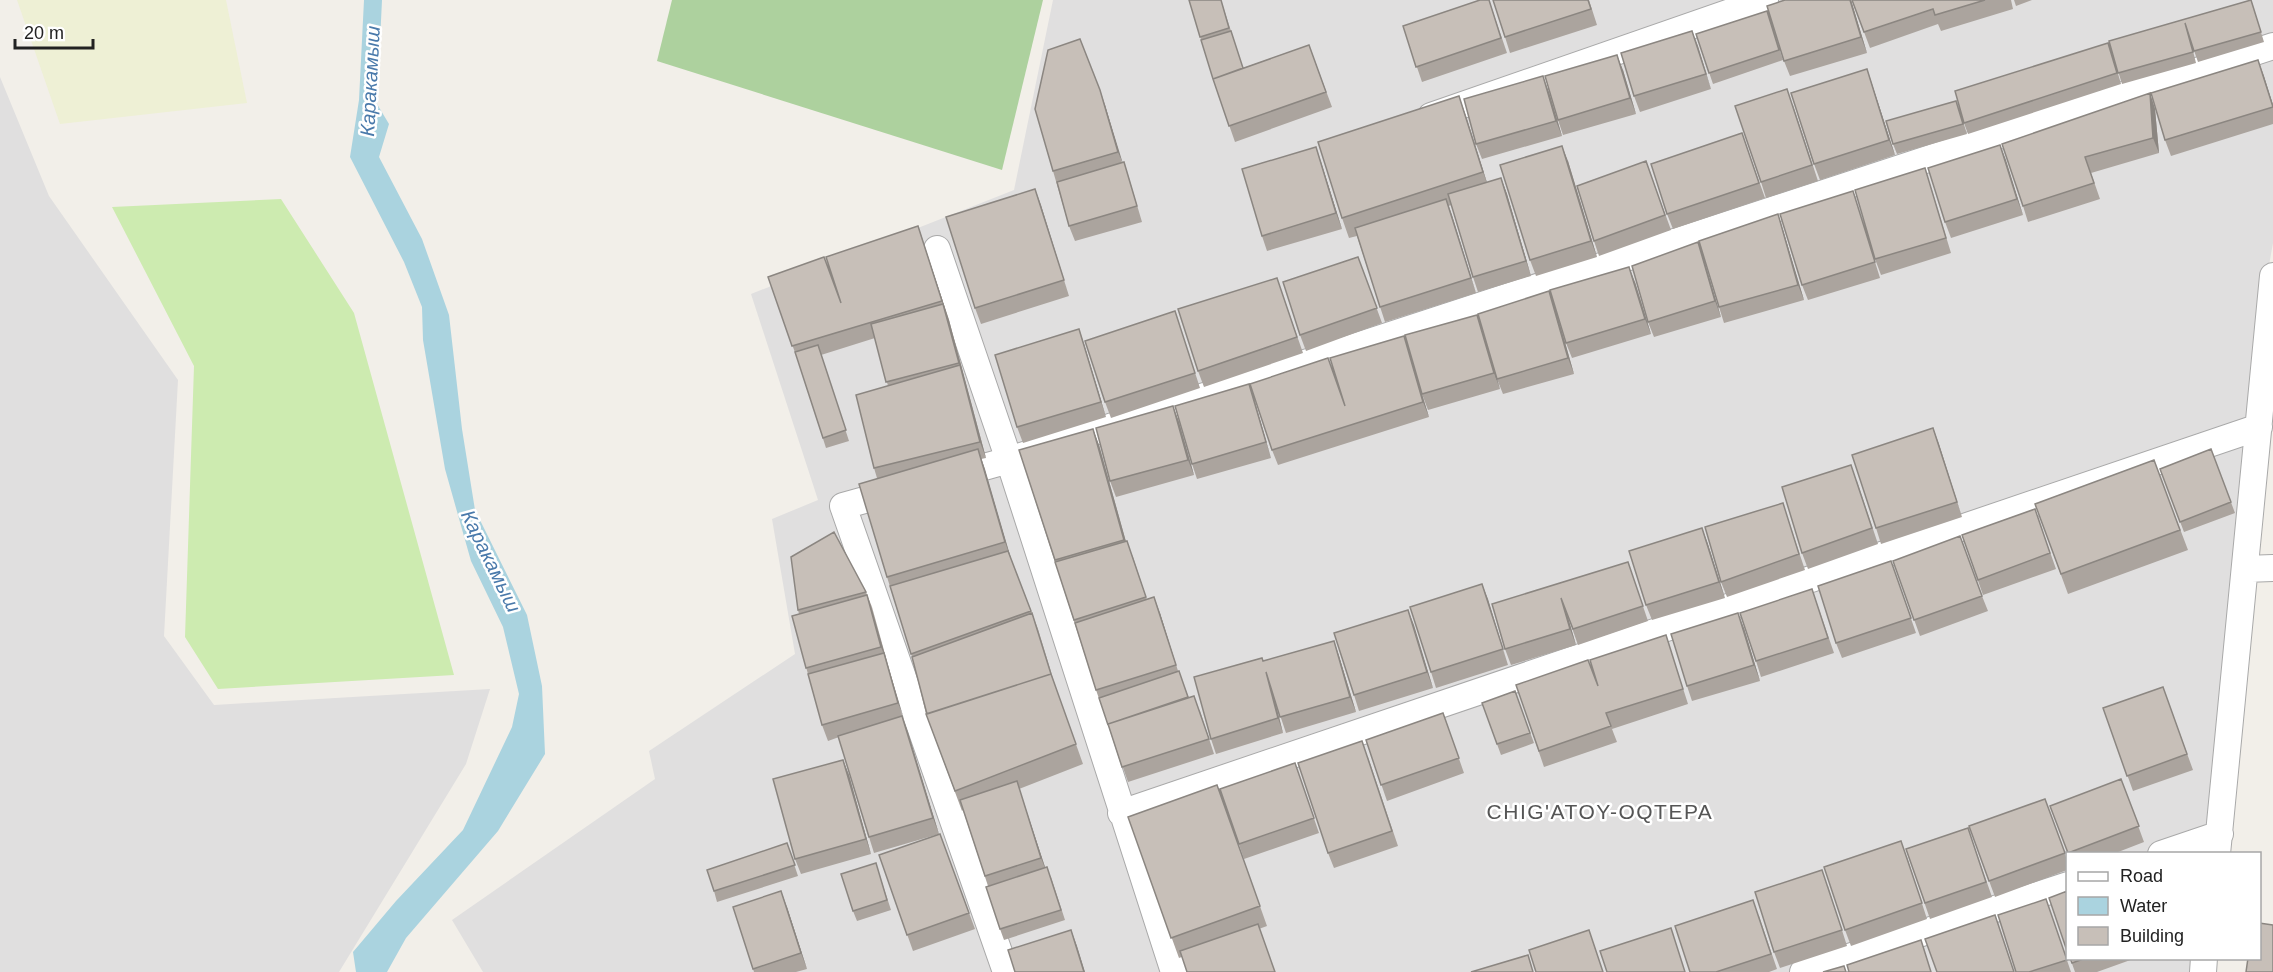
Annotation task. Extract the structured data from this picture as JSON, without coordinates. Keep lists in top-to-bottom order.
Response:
{
  "districts": ["CHIG'ATOY-OQTEPA"],
  "water": ["Каракамыш"],
  "legend": ["Road", "Water", "Building"],
  "scale_bar": "20 m"
}
